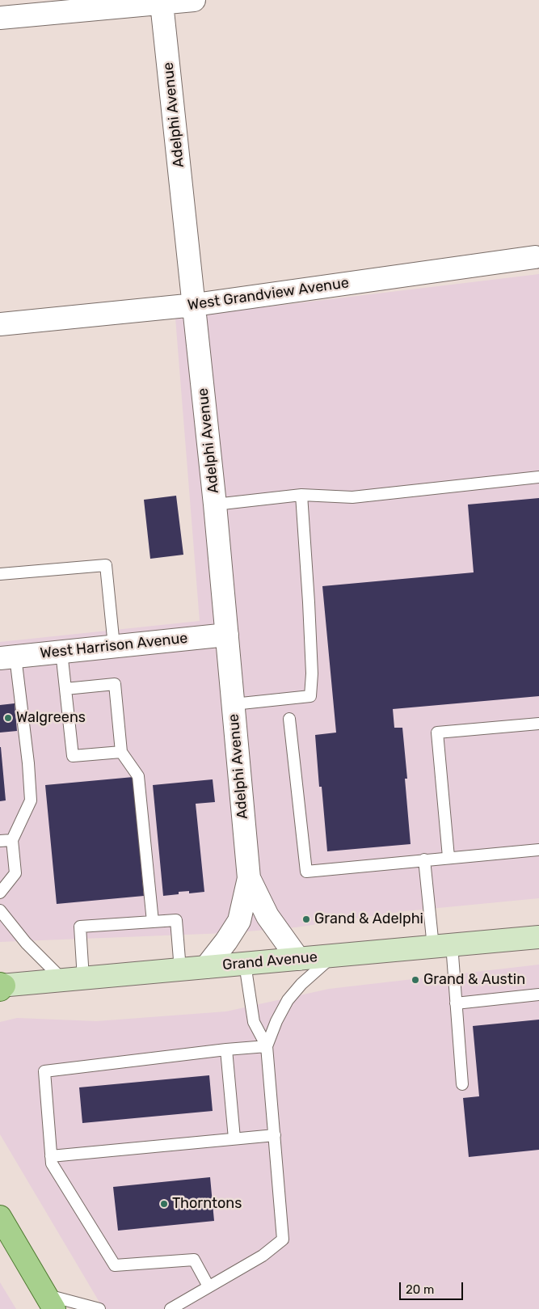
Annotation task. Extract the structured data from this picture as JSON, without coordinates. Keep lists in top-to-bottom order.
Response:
{
  "streets": {
    "main road": ["Grand Avenue"],
    "street": ["Adelphi Avenue", "West Grandview Avenue", "West Harrison Avenue"]
  },
  "crossings": [
    ["Adelphi Avenue", "West Grandview Avenue"],
    ["Adelphi Avenue", "West Harrison Avenue"],
    ["Adelphi Avenue", "Grand Avenue"]
  ],
  "places": [
    "Walgreens",
    "Grand & Adelphi",
    "Grand & Austin",
    "Thorntons"
  ],
  "scale_bar": "20 m"
}
